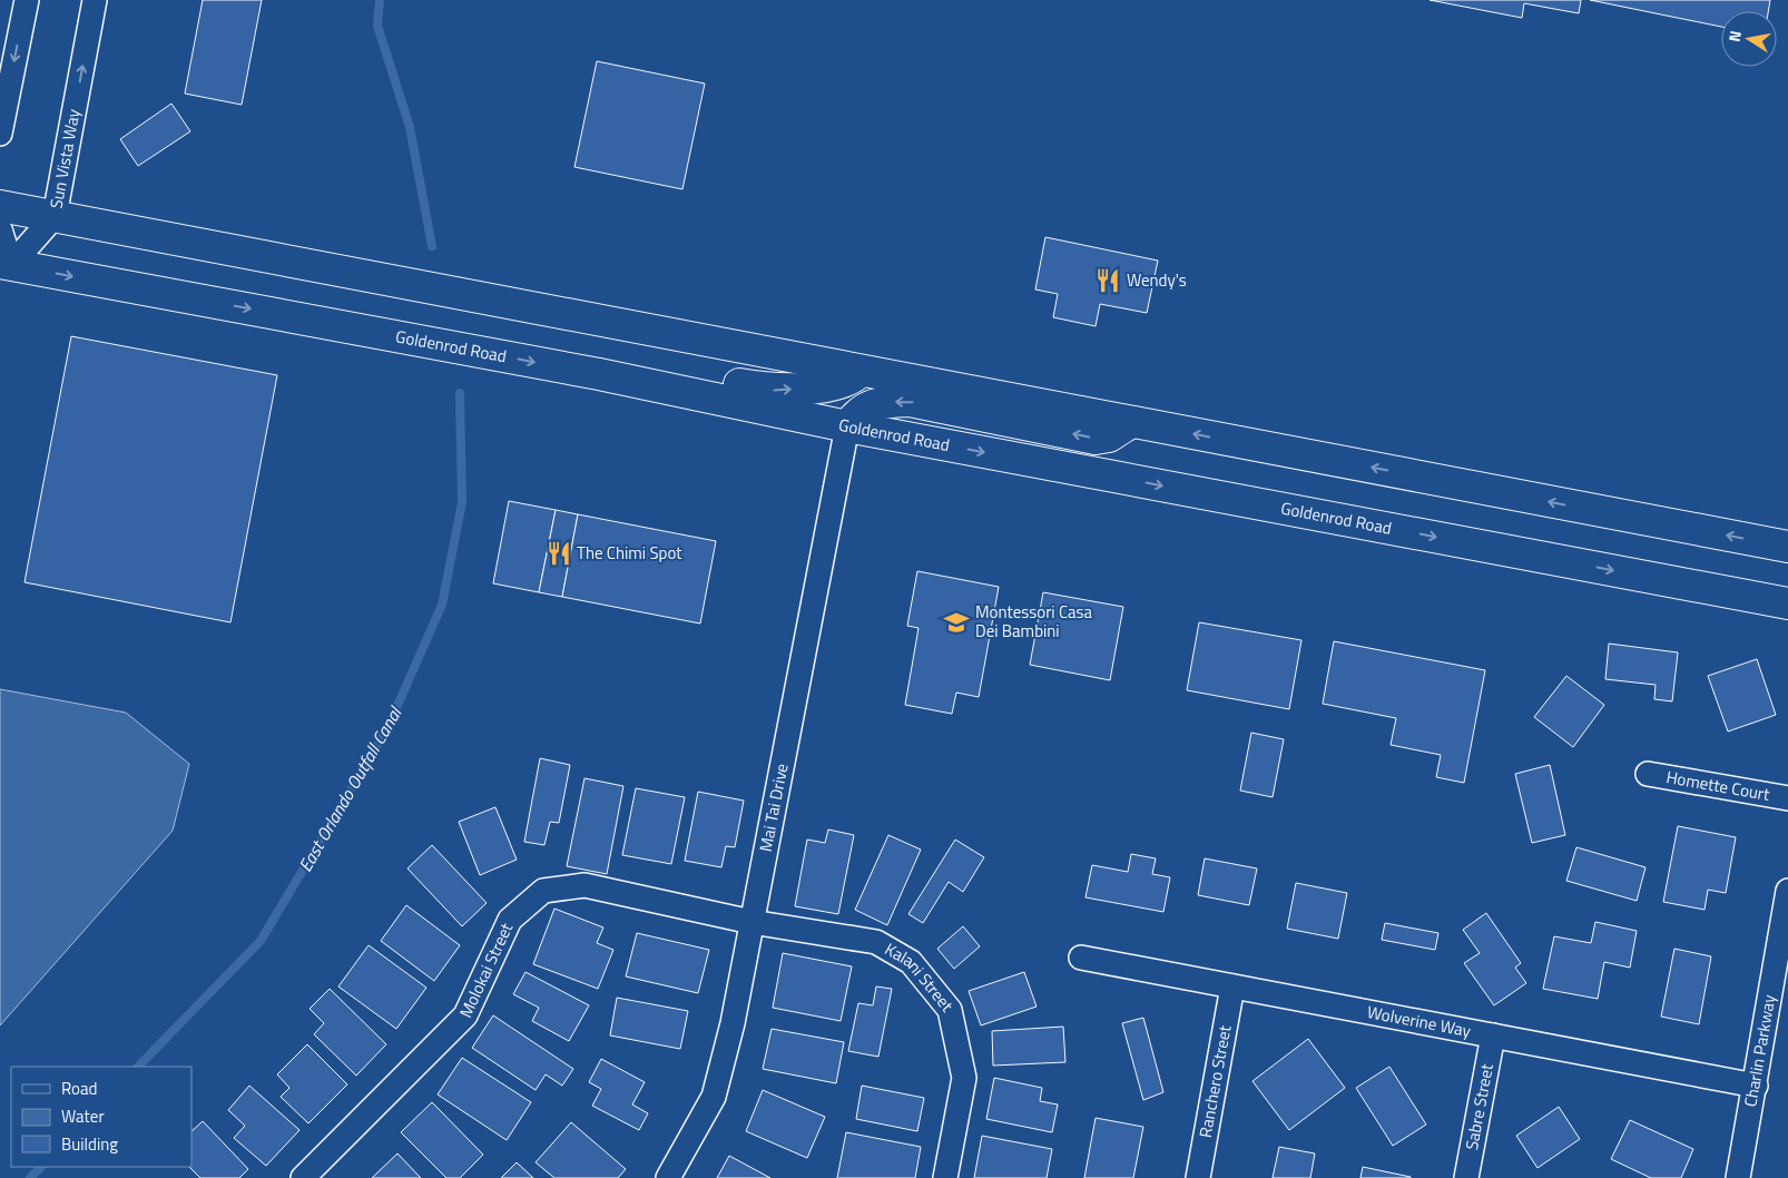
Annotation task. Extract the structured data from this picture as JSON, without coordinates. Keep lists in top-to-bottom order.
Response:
{
  "streets": {
    "main road": ["Goldenrod Road"],
    "street": [
      "Sun Vista Way",
      "Homette Court",
      "Mai Tai Drive",
      "Molokai Street",
      "Kalani Street",
      "Wolverine Way",
      "Charlin Parkway",
      "Ranchero Street",
      "Sabre Street"
    ]
  },
  "crossings": [
    ["Sun Vista Way", "Goldenrod Road"],
    ["Goldenrod Road", "Mai Tai Drive"],
    ["Mai Tai Drive", "Molokai Street"],
    ["Mai Tai Drive", "Kalani Street"],
    ["Molokai Street", "Kalani Street"],
    ["Wolverine Way", "Charlin Parkway"],
    ["Wolverine Way", "Ranchero Street"],
    ["Wolverine Way", "Sabre Street"]
  ],
  "water": ["East Orlando Outfall Canal"],
  "places": {
    "restaurant": ["Wendy's", "The Chimi Spot"],
    "school or university": ["Montessori Casa Dei Bambini"]
  },
  "legend": ["Road", "Water", "Building"],
  "north": "left"
}
